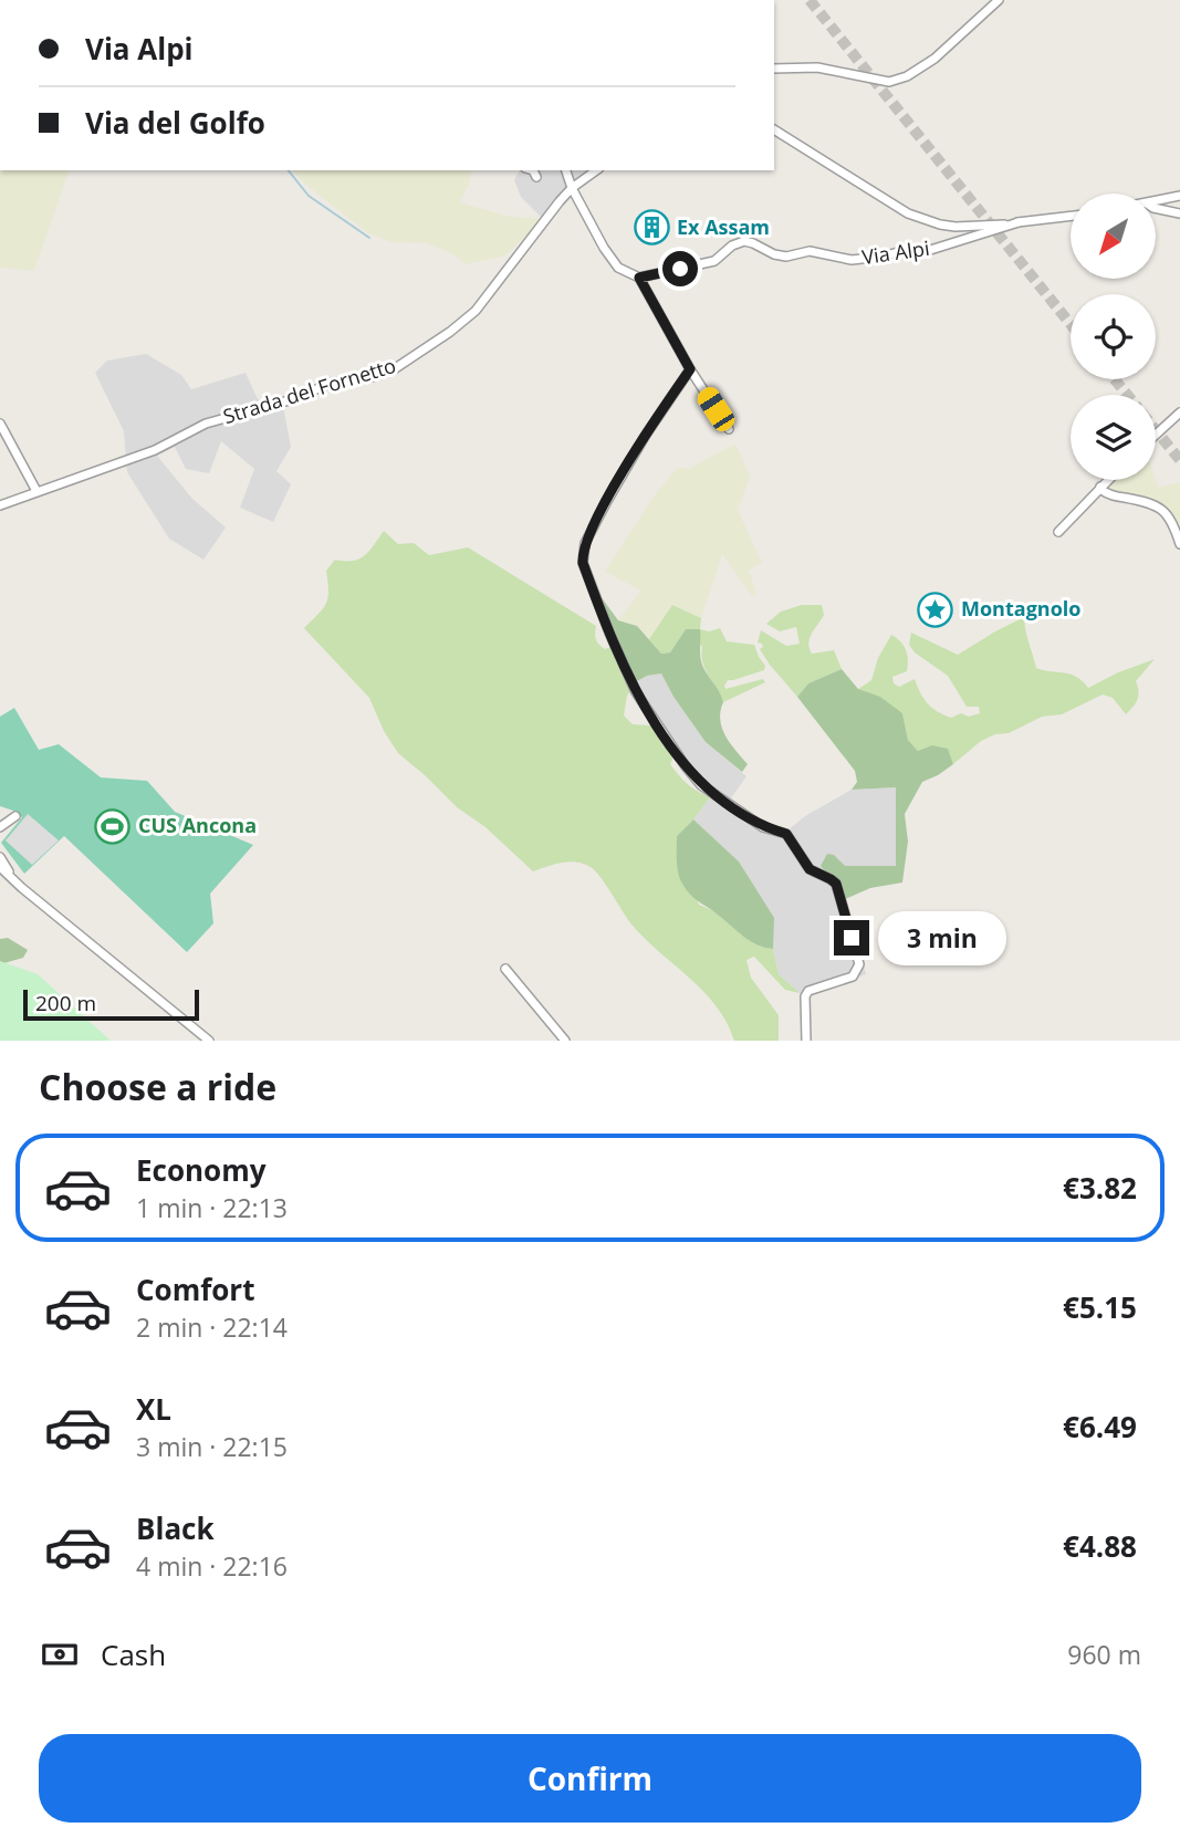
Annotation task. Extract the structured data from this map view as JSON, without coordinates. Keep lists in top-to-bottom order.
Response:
{
  "streets": {
    "street": ["Via Alpi", "Strada del Fornetto"]
  },
  "places": {
    "building": ["Ex Assam"],
    "place": ["Montagnolo"],
    "sports": ["CUS Ancona"]
  },
  "scale_bar": "200 m",
  "north": "bottom left",
  "page": {
    "banner": ["Via Alpi", "Via del Golfo"],
    "bubble": "3 min",
    "scale": "200 m",
    "heading": "Choose a ride",
    "list": [
      {
        "name": "Economy",
        "note": "1 min · 22:13",
        "value": "€3.82"
      },
      {
        "name": "Comfort",
        "note": "2 min · 22:14",
        "value": "€5.15"
      },
      {
        "name": "XL",
        "note": "3 min · 22:15",
        "value": "€6.49"
      },
      {
        "name": "Black",
        "note": "4 min · 22:16",
        "value": "€4.88"
      }
    ],
    "pay": ["Cash", "960 m"],
    "buttons": "Confirm"
  }
}
